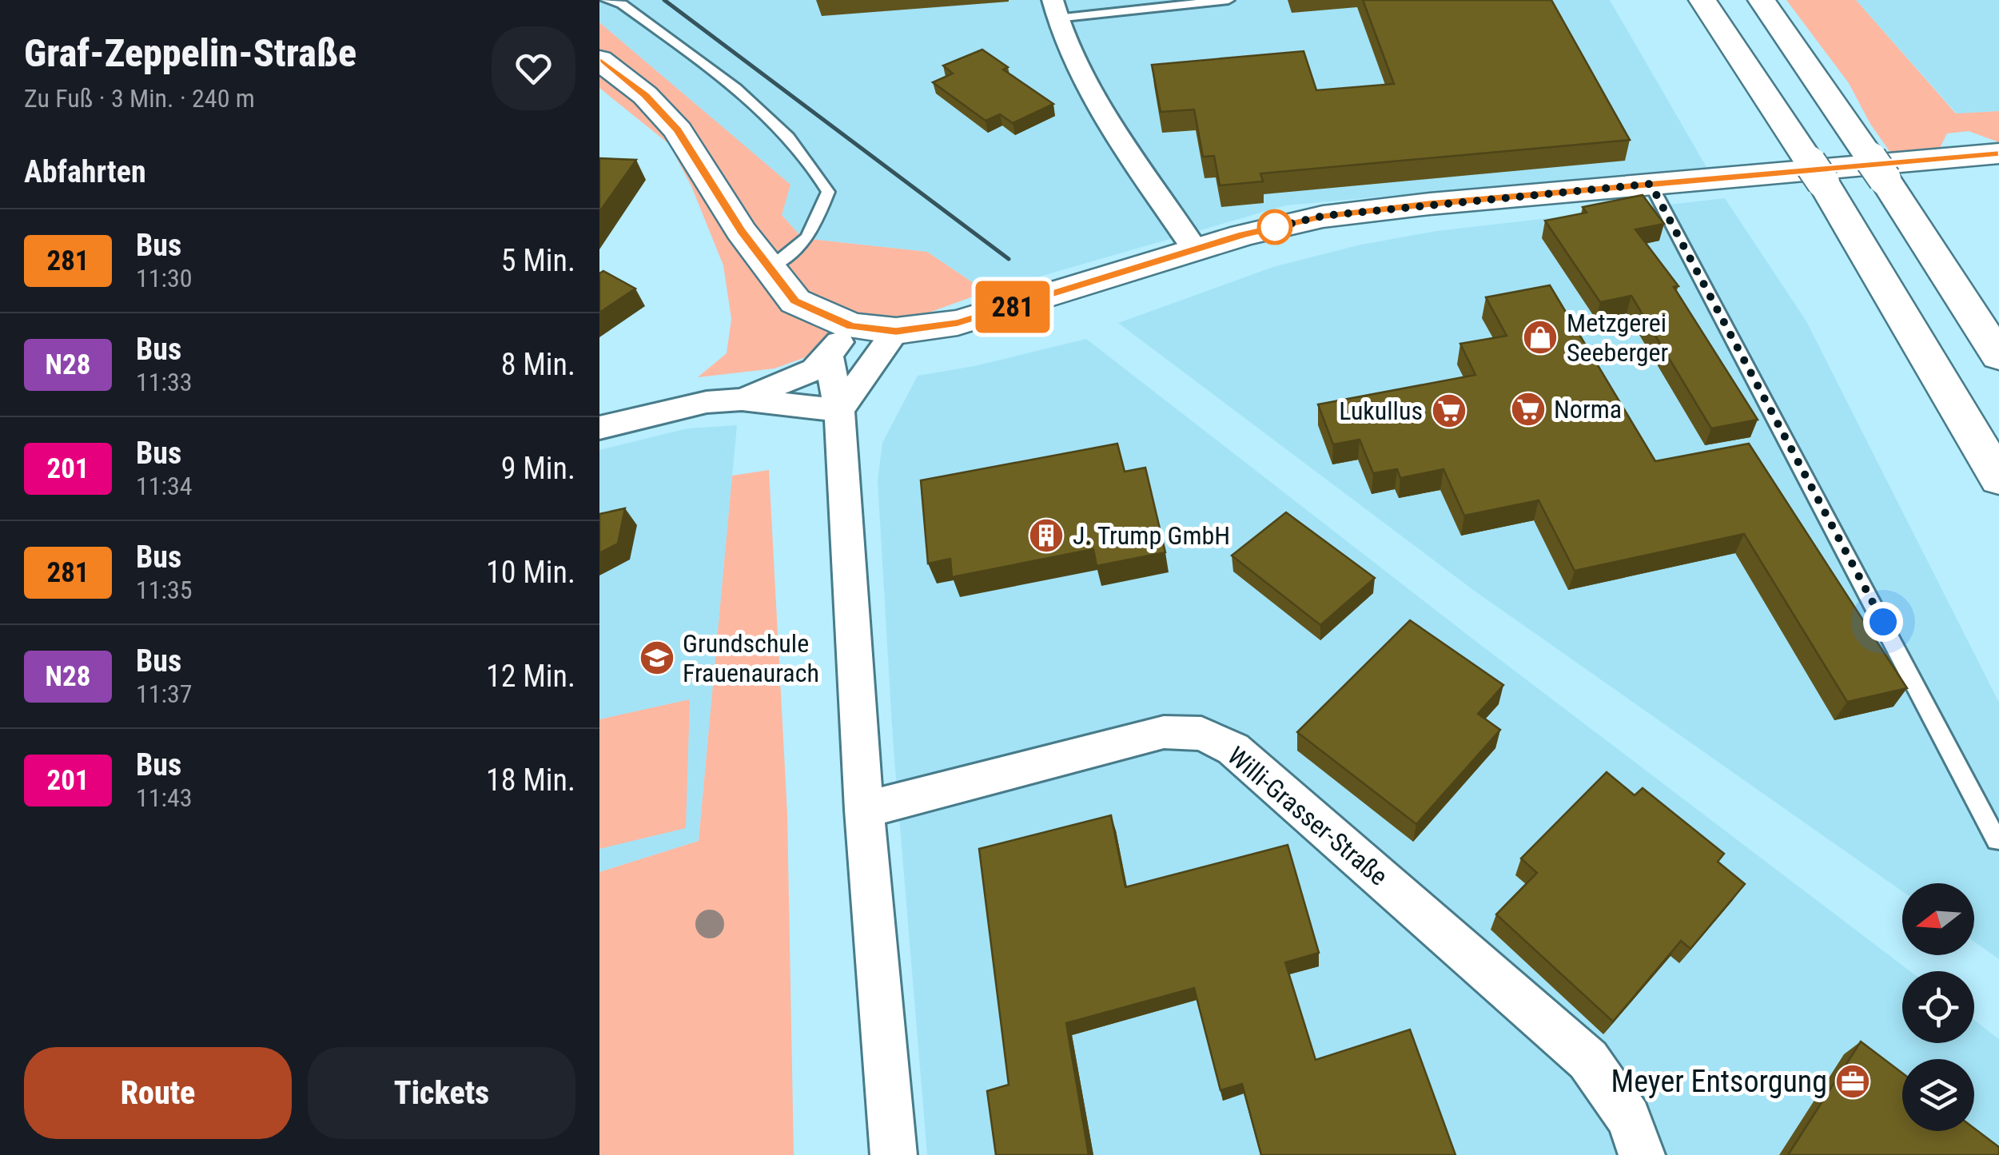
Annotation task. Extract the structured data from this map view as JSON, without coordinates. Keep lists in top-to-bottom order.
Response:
{
  "streets": {
    "street": ["Willi-Grasser-Straße"]
  },
  "places": {
    "shop": ["Metzgerei Seeberger"],
    "supermarket": ["Norma", "Lukullus"],
    "building": ["J. Trump GmbH"],
    "school or university": ["Grundschule Frauenaurach"],
    "office": ["Meyer Entsorgung"]
  },
  "lines": ["bus line 281"],
  "north": "left",
  "page": {
    "heading": [
      ["Graf-Zeppelin-Straße", "Zu Fuß · 3 Min. · 240 m"],
      "Abfahrten"
    ],
    "on_map": "281",
    "list": [
      {
        "mark": "281",
        "name": "Bus",
        "note": "11:30",
        "value": "5 Min."
      },
      {
        "mark": "N28",
        "name": "Bus",
        "note": "11:33",
        "value": "8 Min."
      },
      {
        "mark": "201",
        "name": "Bus",
        "note": "11:34",
        "value": "9 Min."
      },
      {
        "mark": "281",
        "name": "Bus",
        "note": "11:35",
        "value": "10 Min."
      },
      {
        "mark": "N28",
        "name": "Bus",
        "note": "11:37",
        "value": "12 Min."
      },
      {
        "mark": "201",
        "name": "Bus",
        "note": "11:43",
        "value": "18 Min."
      }
    ],
    "buttons": ["Route", "Tickets"]
  }
}
